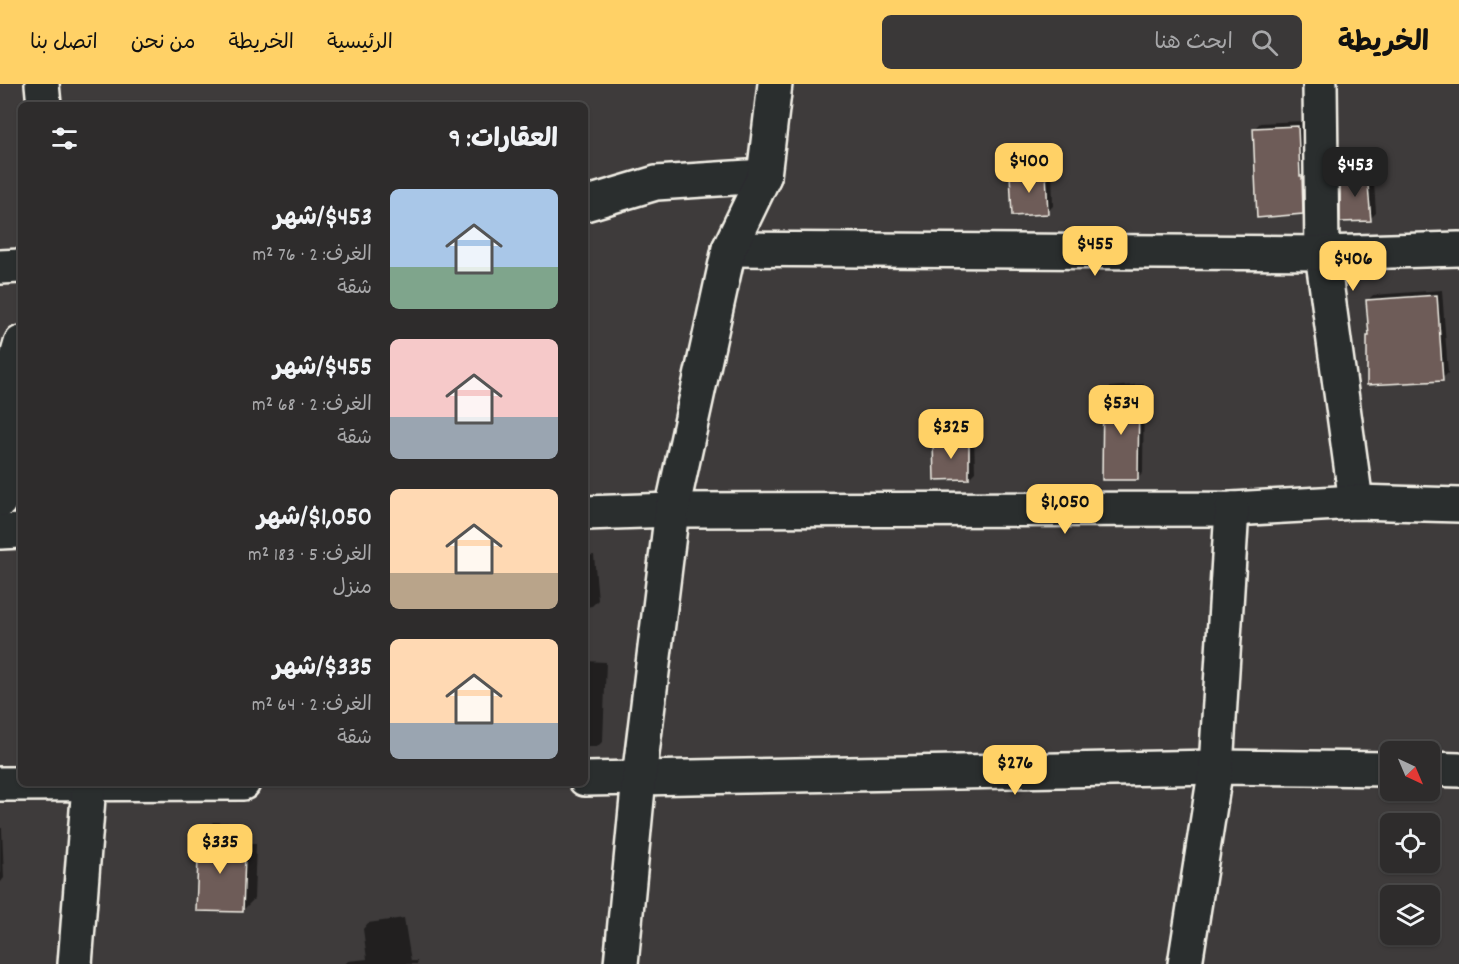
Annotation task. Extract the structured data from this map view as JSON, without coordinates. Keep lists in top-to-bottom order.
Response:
{
  "north": "bottom right",
  "page": {
    "header": "الخريطة",
    "search": "ابحث هنا",
    "nav": [
      "الرئيسية",
      "الخريطة",
      "من نحن",
      "اتصل بنا"
    ],
    "heading": "العقارات: 9",
    "price": [
      "$400",
      "$453",
      "$455",
      "$406",
      "$534",
      "$325",
      "$1,050",
      "$276",
      "$335"
    ],
    "list": [
      {
        "name": "$453/شهر",
        "note": "الغرف: 2 · 76 m² · شقة"
      },
      {
        "name": "$455/شهر",
        "note": "الغرف: 2 · 68 m² · شقة"
      },
      {
        "name": "$1,050/شهر",
        "note": "الغرف: 5 · 183 m² · منزل"
      },
      {
        "name": "$335/شهر",
        "note": "الغرف: 2 · 64 m² · شقة"
      }
    ]
  }
}
